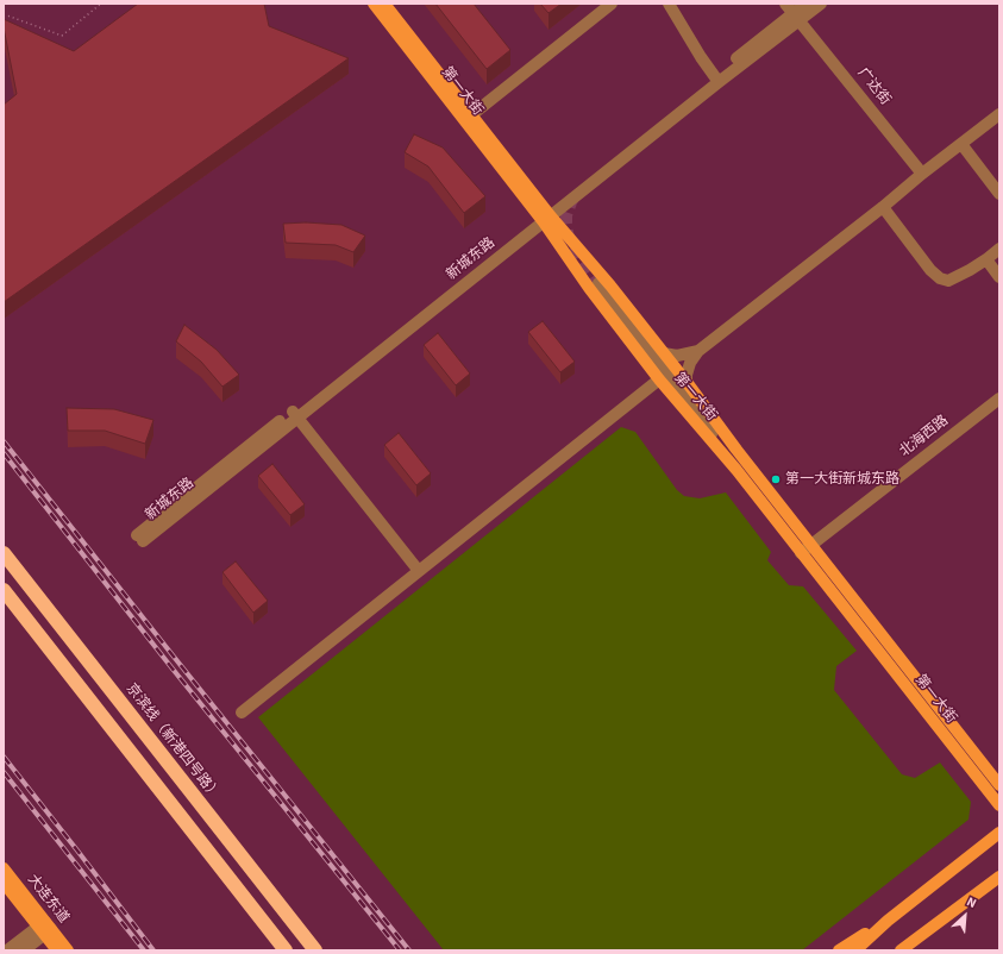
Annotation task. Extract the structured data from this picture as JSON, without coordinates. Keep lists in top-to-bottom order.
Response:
{
  "streets": {
    "highway": ["京滨线（新港四号路）"],
    "main road": ["第一大街", "大连东道"],
    "street": ["广达街", "新城东路", "北海西路"]
  },
  "crossings": [
    ["广达街", "新城东路"],
    ["第一大街", "新城东路"],
    ["第一大街", "北海西路"]
  ],
  "places": ["第一大街新城东路"],
  "north": "top right"
}
